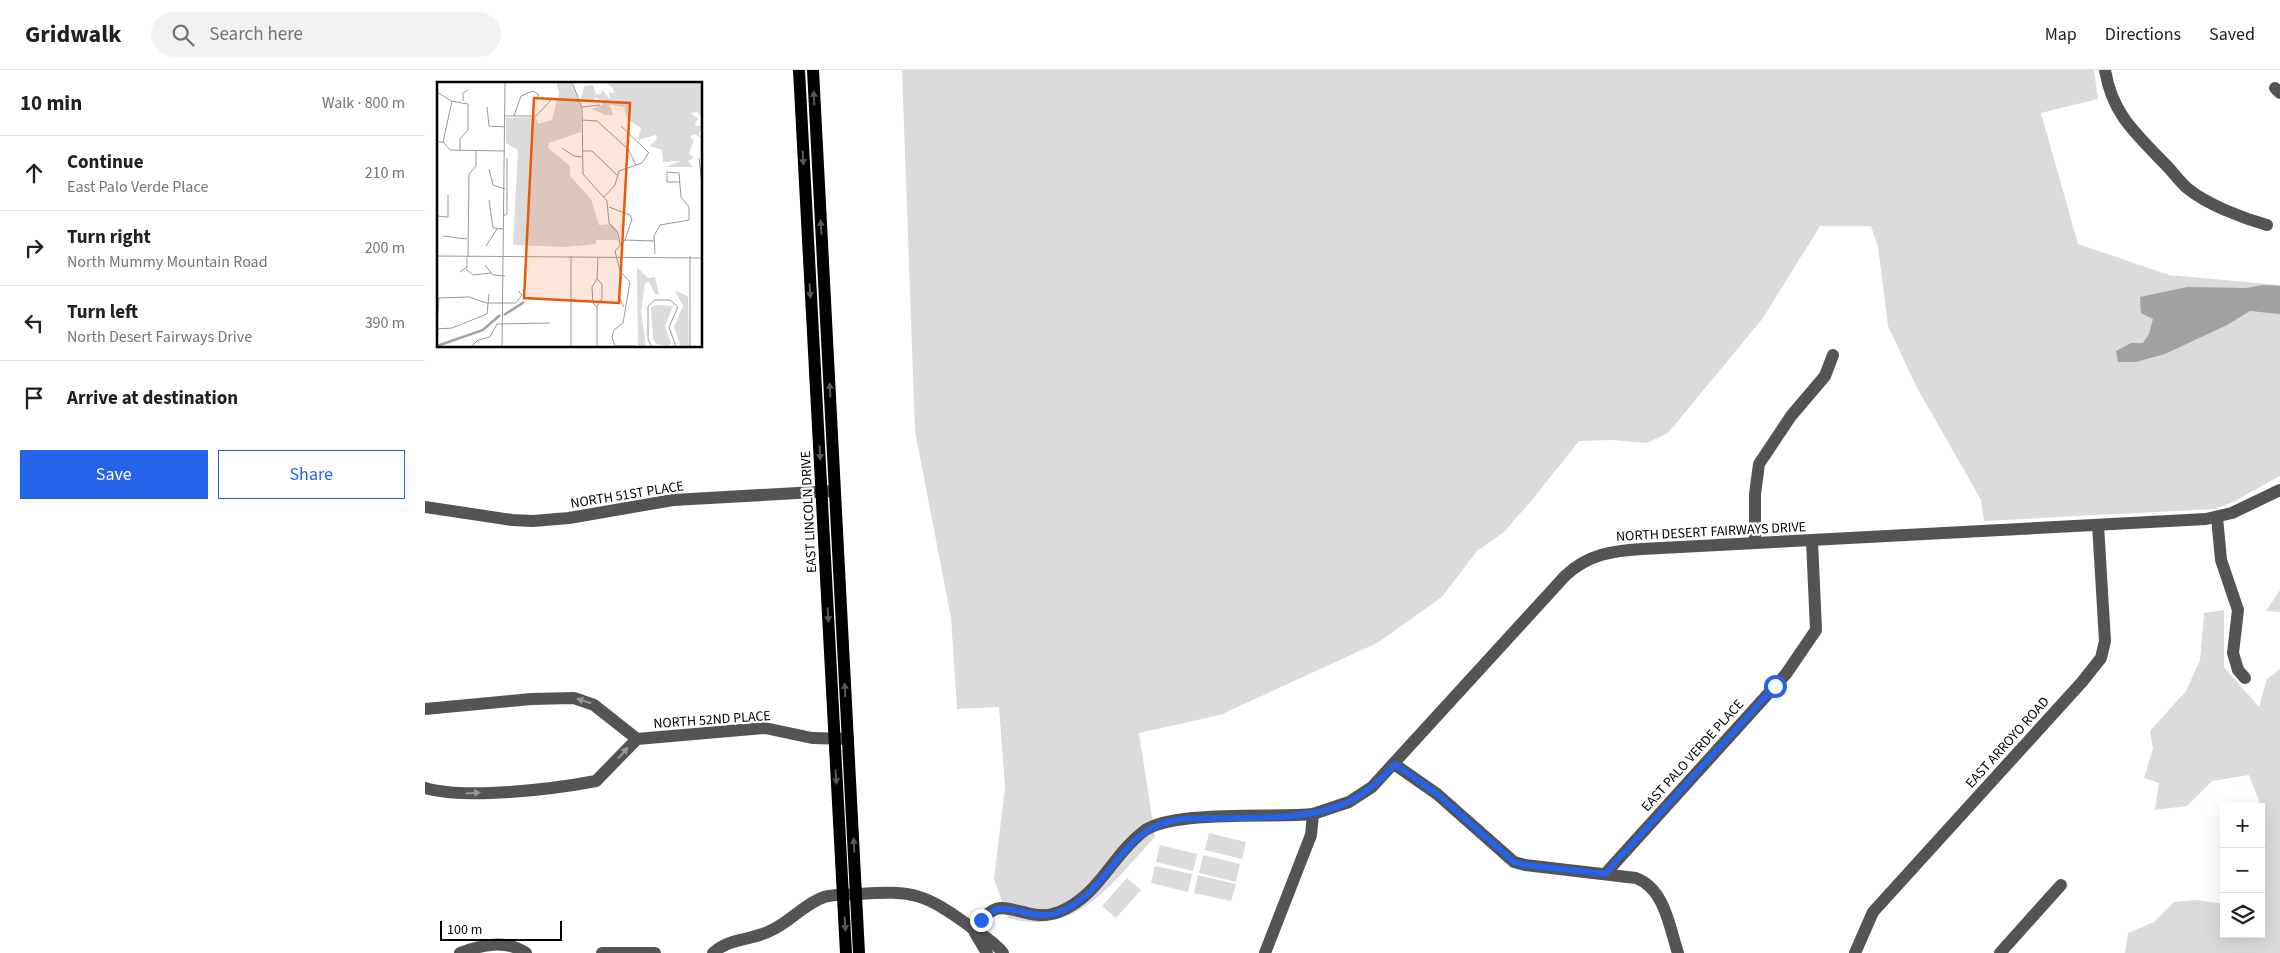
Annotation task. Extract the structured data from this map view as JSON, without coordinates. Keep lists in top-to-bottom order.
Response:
{
  "streets": {
    "main road": ["EAST LINCOLN DRIVE"],
    "street": [
      "NORTH 51ST PLACE",
      "NORTH DESERT FAIRWAYS DRIVE",
      "NORTH 52ND PLACE",
      "EAST ARROYO ROAD",
      "EAST PALO VERDE PLACE"
    ]
  },
  "crossings": [
    ["NORTH 51ST PLACE", "EAST LINCOLN DRIVE"],
    ["EAST LINCOLN DRIVE", "NORTH 52ND PLACE"],
    ["NORTH DESERT FAIRWAYS DRIVE", "EAST ARROYO ROAD"],
    ["NORTH DESERT FAIRWAYS DRIVE", "EAST PALO VERDE PLACE"]
  ],
  "scale_bar": "100 m",
  "page": {
    "header": "Gridwalk",
    "search": "Search here",
    "nav": ["Map", "Directions", "Saved"],
    "heading": ["10 min", "Walk · 800 m"],
    "list": [
      ["Continue", "East Palo Verde Place", "210 m"],
      ["Turn right", "North Mummy Mountain Road", "200 m"],
      ["Turn left", "North Desert Fairways Drive", "390 m"],
      "Arrive at destination"
    ],
    "buttons": ["Save", "Share"],
    "map_buttons": ["+", "−"],
    "scale": "100 m"
  }
}
